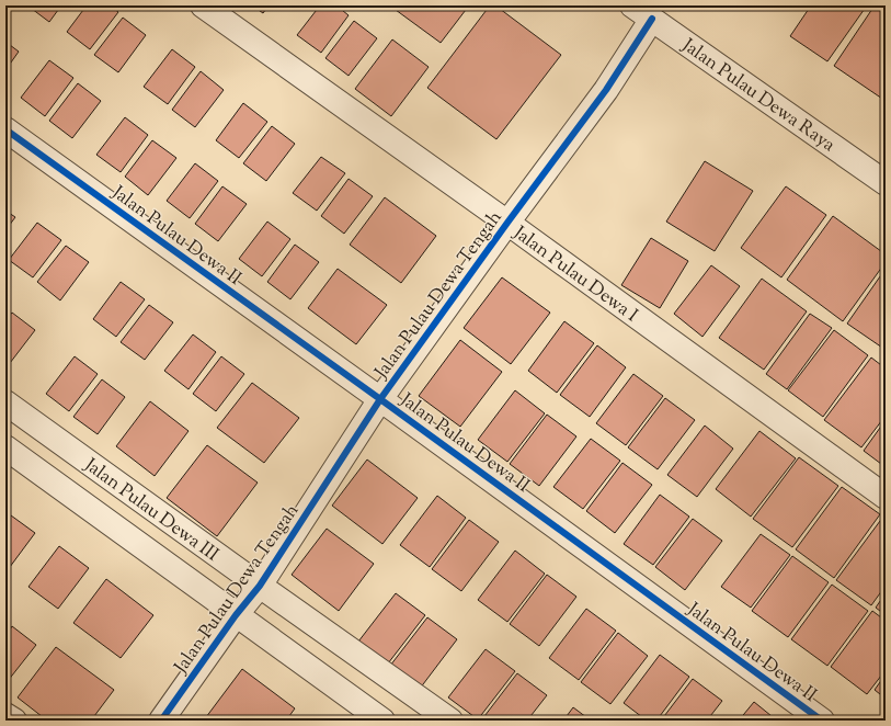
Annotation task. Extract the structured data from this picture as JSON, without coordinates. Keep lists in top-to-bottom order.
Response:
{
  "streets": {
    "street": [
      "Jalan Pulau Dewa Raya",
      "Jalan Pulau Dewa II",
      "Jalan Pulau Dewa I",
      "Jalan Pulau Dewa Tengah",
      "Jalan Pulau Dewa III"
    ]
  },
  "crossings": [
    ["Jalan Pulau Dewa Raya", "Jalan Pulau Dewa Tengah"],
    ["Jalan Pulau Dewa II", "Jalan Pulau Dewa Tengah"],
    ["Jalan Pulau Dewa I", "Jalan Pulau Dewa Tengah"],
    ["Jalan Pulau Dewa Tengah", "Jalan Pulau Dewa III"]
  ]
}
